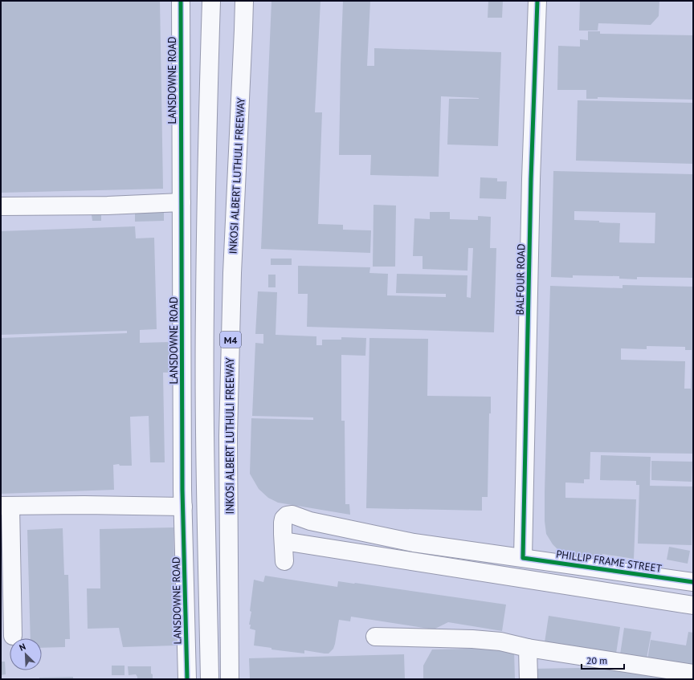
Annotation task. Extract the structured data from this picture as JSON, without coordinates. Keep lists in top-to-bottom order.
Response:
{
  "streets": {
    "main road": [
      "LANSDOWNE ROAD",
      "INKOSI ALBERT LUTHULI FREEWAY",
      "BALFOUR ROAD",
      "M4",
      "PHILLIP FRAME STREET"
    ]
  },
  "crossings": [
    ["BALFOUR ROAD", "PHILLIP FRAME STREET"]
  ],
  "scale_bar": "20 m",
  "north": "top left"
}
